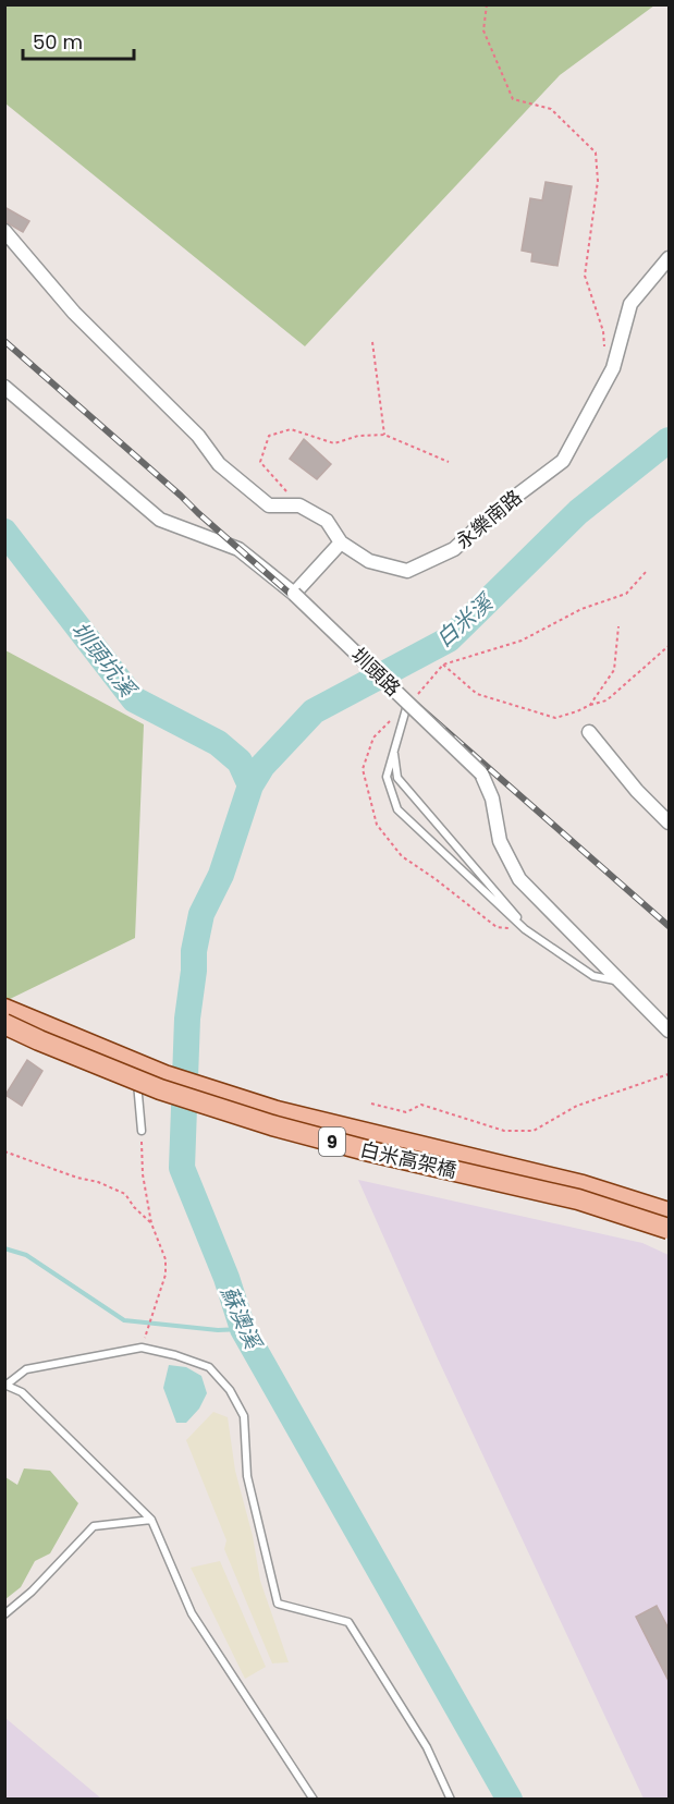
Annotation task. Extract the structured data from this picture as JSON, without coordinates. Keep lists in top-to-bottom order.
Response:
{
  "streets": {
    "main road": ["9", "白米高架橋"],
    "street": ["永樂南路", "圳頭路"]
  },
  "water": ["白米溪", "圳頭坑溪", "蘇澳溪"],
  "scale_bar": "50 m"
}
